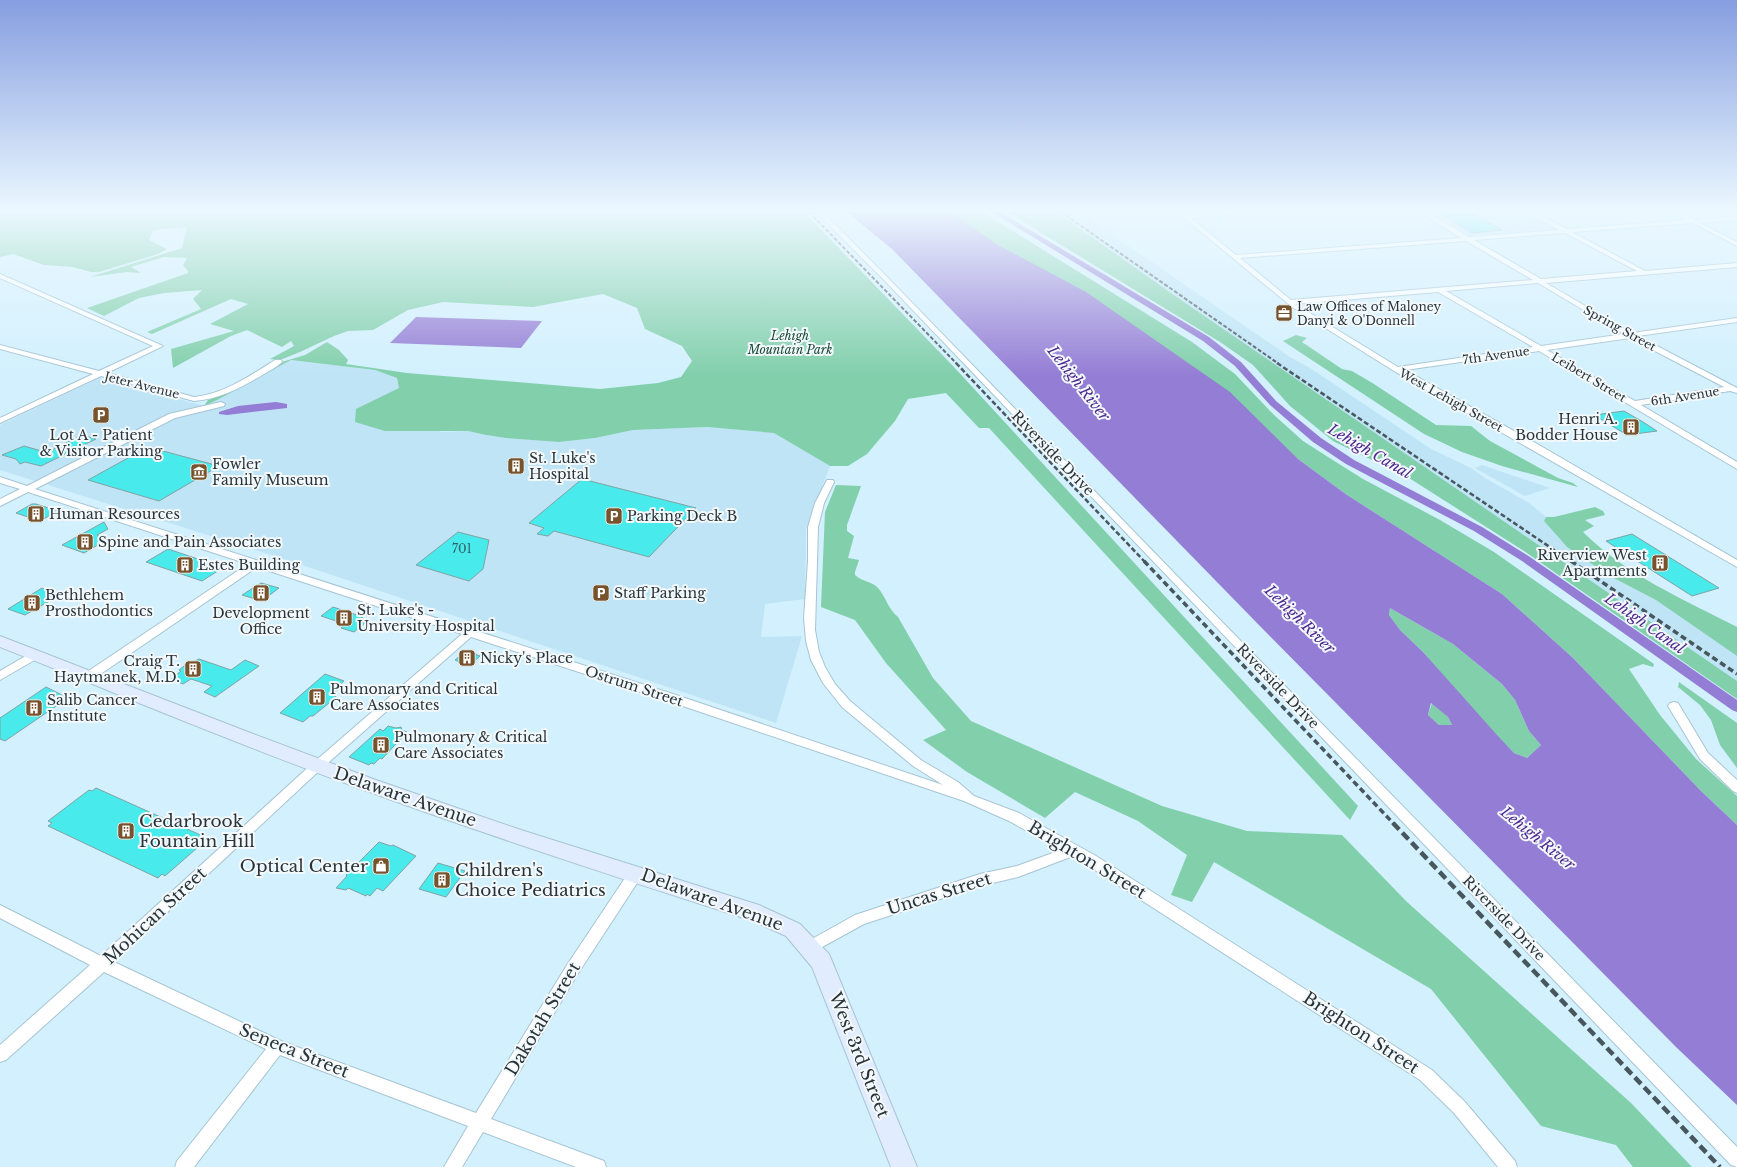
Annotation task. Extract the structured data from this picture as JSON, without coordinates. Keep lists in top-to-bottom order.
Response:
{
  "streets": {
    "main road": ["Delaware Avenue", "West 3rd Street"],
    "street": [
      "Spring Street",
      "7th Avenue",
      "Leibert Street",
      "Jeter Avenue",
      "6th Avenue",
      "West Lehigh Street",
      "Riverside Drive",
      "Ostrum Street",
      "Brighton Street",
      "Uncas Street",
      "Mohican Street",
      "Dakotah Street",
      "Seneca Street"
    ]
  },
  "crossings": [
    ["Spring Street", "7th Avenue"],
    ["Spring Street", "6th Avenue"],
    ["7th Avenue", "Leibert Street"],
    ["7th Avenue", "West Lehigh Street"],
    ["Leibert Street", "6th Avenue"],
    ["Ostrum Street", "Brighton Street"],
    ["Ostrum Street", "Mohican Street"],
    ["Delaware Avenue", "Uncas Street"],
    ["Delaware Avenue", "Mohican Street"],
    ["Delaware Avenue", "Dakotah Street"],
    ["Delaware Avenue", "West 3rd Street"],
    ["Brighton Street", "Uncas Street"],
    ["Uncas Street", "West 3rd Street"],
    ["Mohican Street", "Seneca Street"],
    ["Dakotah Street", "Seneca Street"]
  ],
  "water": ["Lehigh River", "Lehigh Canal"],
  "parks": ["Lehigh Mountain Park"],
  "places": {
    "office": ["Law Offices of Maloney Danyi & O'Donnell"],
    "parking": ["Lot A - Patient & Visitor Parking", "Parking Deck B", "Staff Parking"],
    "building": [
      "Henri A. Bodder House",
      "St. Luke's Hospital",
      "Human Resources",
      "Spine and Pain Associates",
      "Riverview West Apartments",
      "Estes Building",
      "Development Office",
      "Bethlehem Prosthodontics",
      "St. Luke's - University Hospital",
      "Nicky's Place",
      "Craig T. Haytmanek, M.D.",
      "Pulmonary and Critical Care Associates",
      "Salib Cancer Institute",
      "Pulmonary & Critical Care Associates",
      "Cedarbrook Fountain Hill",
      "Children's Choice Pediatrics"
    ],
    "museum": ["Fowler Family Museum"],
    "shop": ["Optical Center"]
  },
  "house_numbers": ["701"]
}
